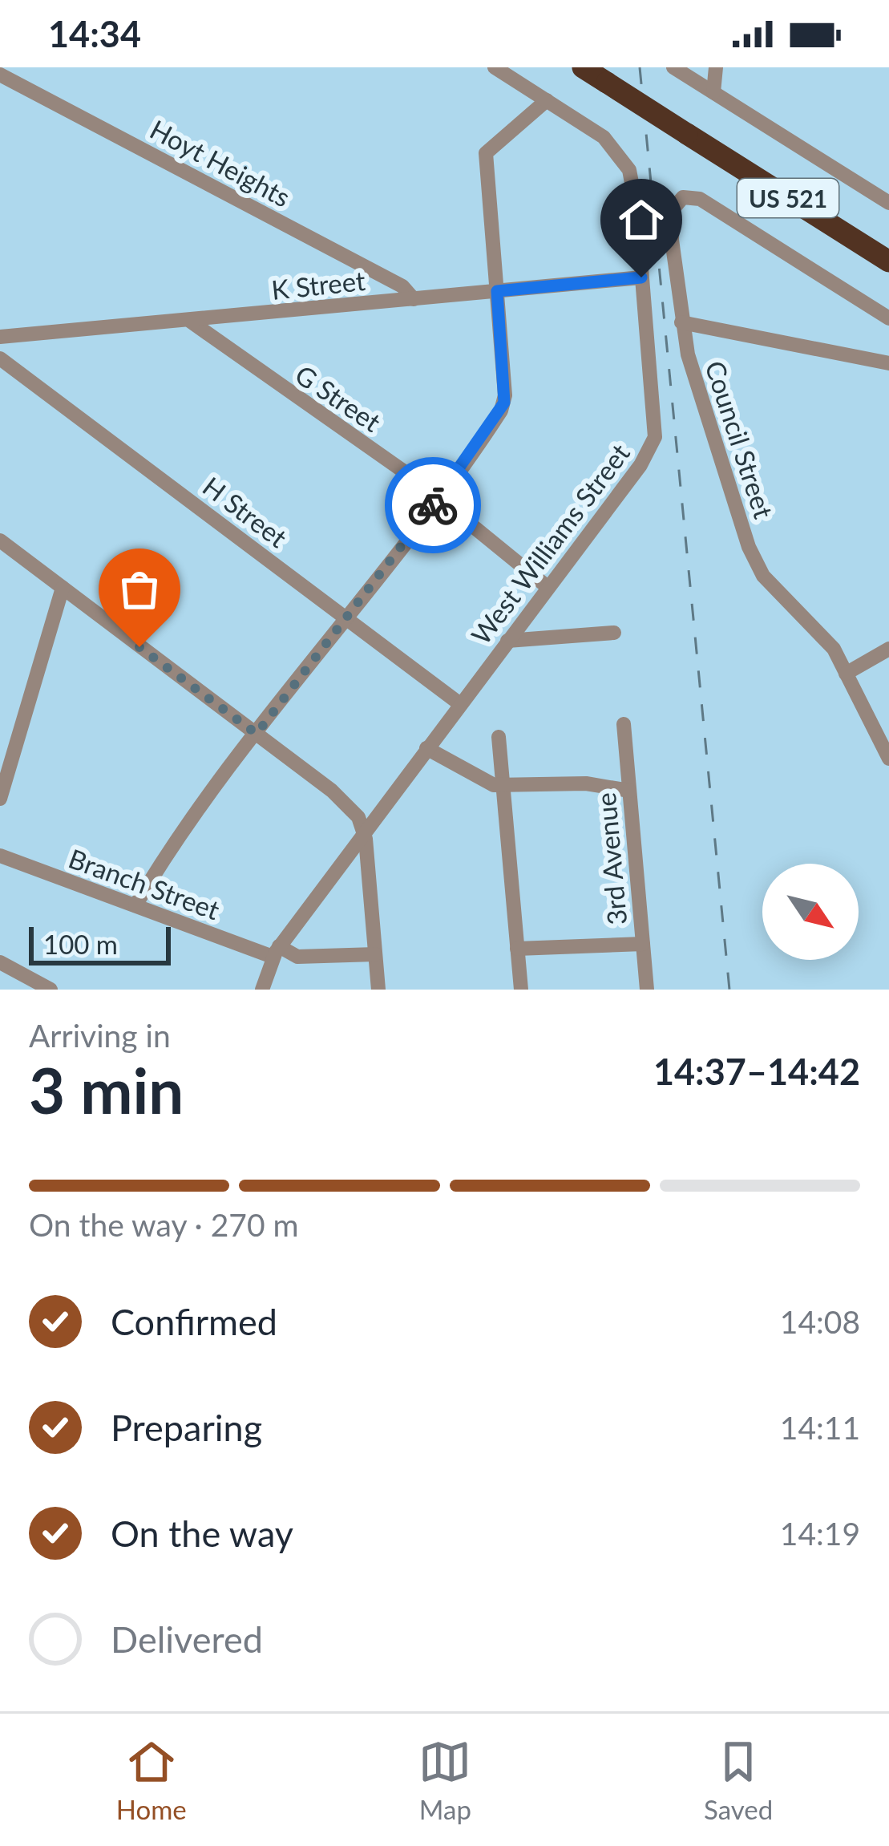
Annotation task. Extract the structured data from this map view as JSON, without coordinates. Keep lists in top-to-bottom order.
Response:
{
  "streets": {
    "highway": ["US 521"],
    "street": [
      "Hoyt Heights",
      "K Street",
      "G Street",
      "Council Street",
      "H Street",
      "West Williams Street",
      "3rd Avenue",
      "Branch Street"
    ]
  },
  "crossings": [
    ["Hoyt Heights", "K Street"],
    ["K Street", "G Street"],
    ["K Street", "West Williams Street"],
    ["G Street", "West Williams Street"],
    ["H Street", "West Williams Street"],
    ["West Williams Street", "Branch Street"]
  ],
  "scale_bar": "100 m",
  "north": "bottom right",
  "page": {
    "status": "14:34",
    "scale": "100 m",
    "heading": ["3 min", "Arriving in", "14:37–14:42"],
    "bar": "On the way · 270 m",
    "list": [
      ["Confirmed", "14:08"],
      ["Preparing", "14:11"],
      ["On the way", "14:19"],
      "Delivered"
    ],
    "tabs": ["Home", "Map", "Saved"]
  }
}
